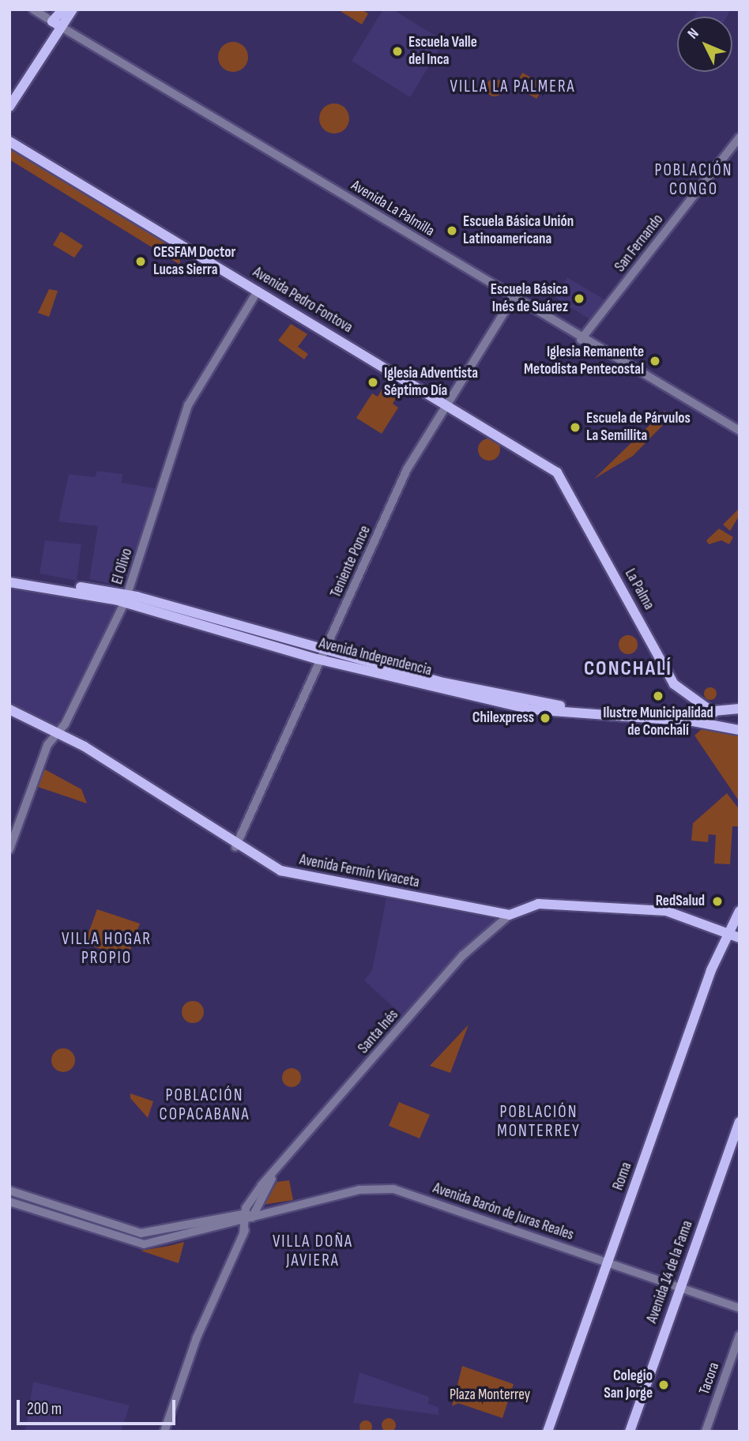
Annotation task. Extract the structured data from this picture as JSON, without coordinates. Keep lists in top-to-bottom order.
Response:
{
  "streets": {
    "main road": [
      "Avenida Pedro Fontova",
      "La Palma",
      "Avenida Independencia",
      "Avenida Fermín Vivaceta",
      "Roma",
      "Avenida 14 de la Fama"
    ],
    "street": [
      "Avenida La Palmilla",
      "San Fernando",
      "Teniente Ponce",
      "El Olivo",
      "Santa Inés",
      "Avenida Barón de Juras Reales",
      "Tacora"
    ]
  },
  "crossings": [
    ["Avenida La Palmilla", "San Fernando"],
    ["Avenida La Palmilla", "Teniente Ponce"],
    ["Avenida Pedro Fontova", "Teniente Ponce"],
    ["Avenida Pedro Fontova", "El Olivo"],
    ["Avenida Pedro Fontova", "La Palma"],
    ["Teniente Ponce", "Avenida Independencia"],
    ["Teniente Ponce", "Avenida Fermín Vivaceta"],
    ["El Olivo", "Avenida Independencia"],
    ["El Olivo", "Avenida Fermín Vivaceta"],
    ["La Palma", "Avenida Independencia"],
    ["Avenida Fermín Vivaceta", "Santa Inés"],
    ["Santa Inés", "Avenida Barón de Juras Reales"],
    ["Roma", "Avenida Barón de Juras Reales"],
    ["Avenida Barón de Juras Reales", "Avenida 14 de la Fama"]
  ],
  "districts": [
    "VILLA LA PALMERA",
    "POBLACIÓN CONGO",
    "CONCHALÍ",
    "VILLA HOGAR PROPIO",
    "POBLACIÓN COPACABANA",
    "POBLACIÓN MONTERREY",
    "VILLA DOÑA JAVIERA"
  ],
  "parks": ["Plaza Monterrey"],
  "places": [
    "Escuela Valle del Inca",
    "Escuela Básica Unión Latinoamericana",
    "CESFAM Doctor Lucas Sierra",
    "Escuela Básica Inés de Suárez",
    "Iglesia Remanente Metodista Pentecostal",
    "Iglesia Adventista Séptimo Día",
    "Escuela de Párvulos La Semillita",
    "Ilustre Municipalidad de Conchalí",
    "Chilexpress",
    "RedSalud",
    "Colegio San Jorge"
  ],
  "scale_bar": "200 m",
  "north": "top left"
}
